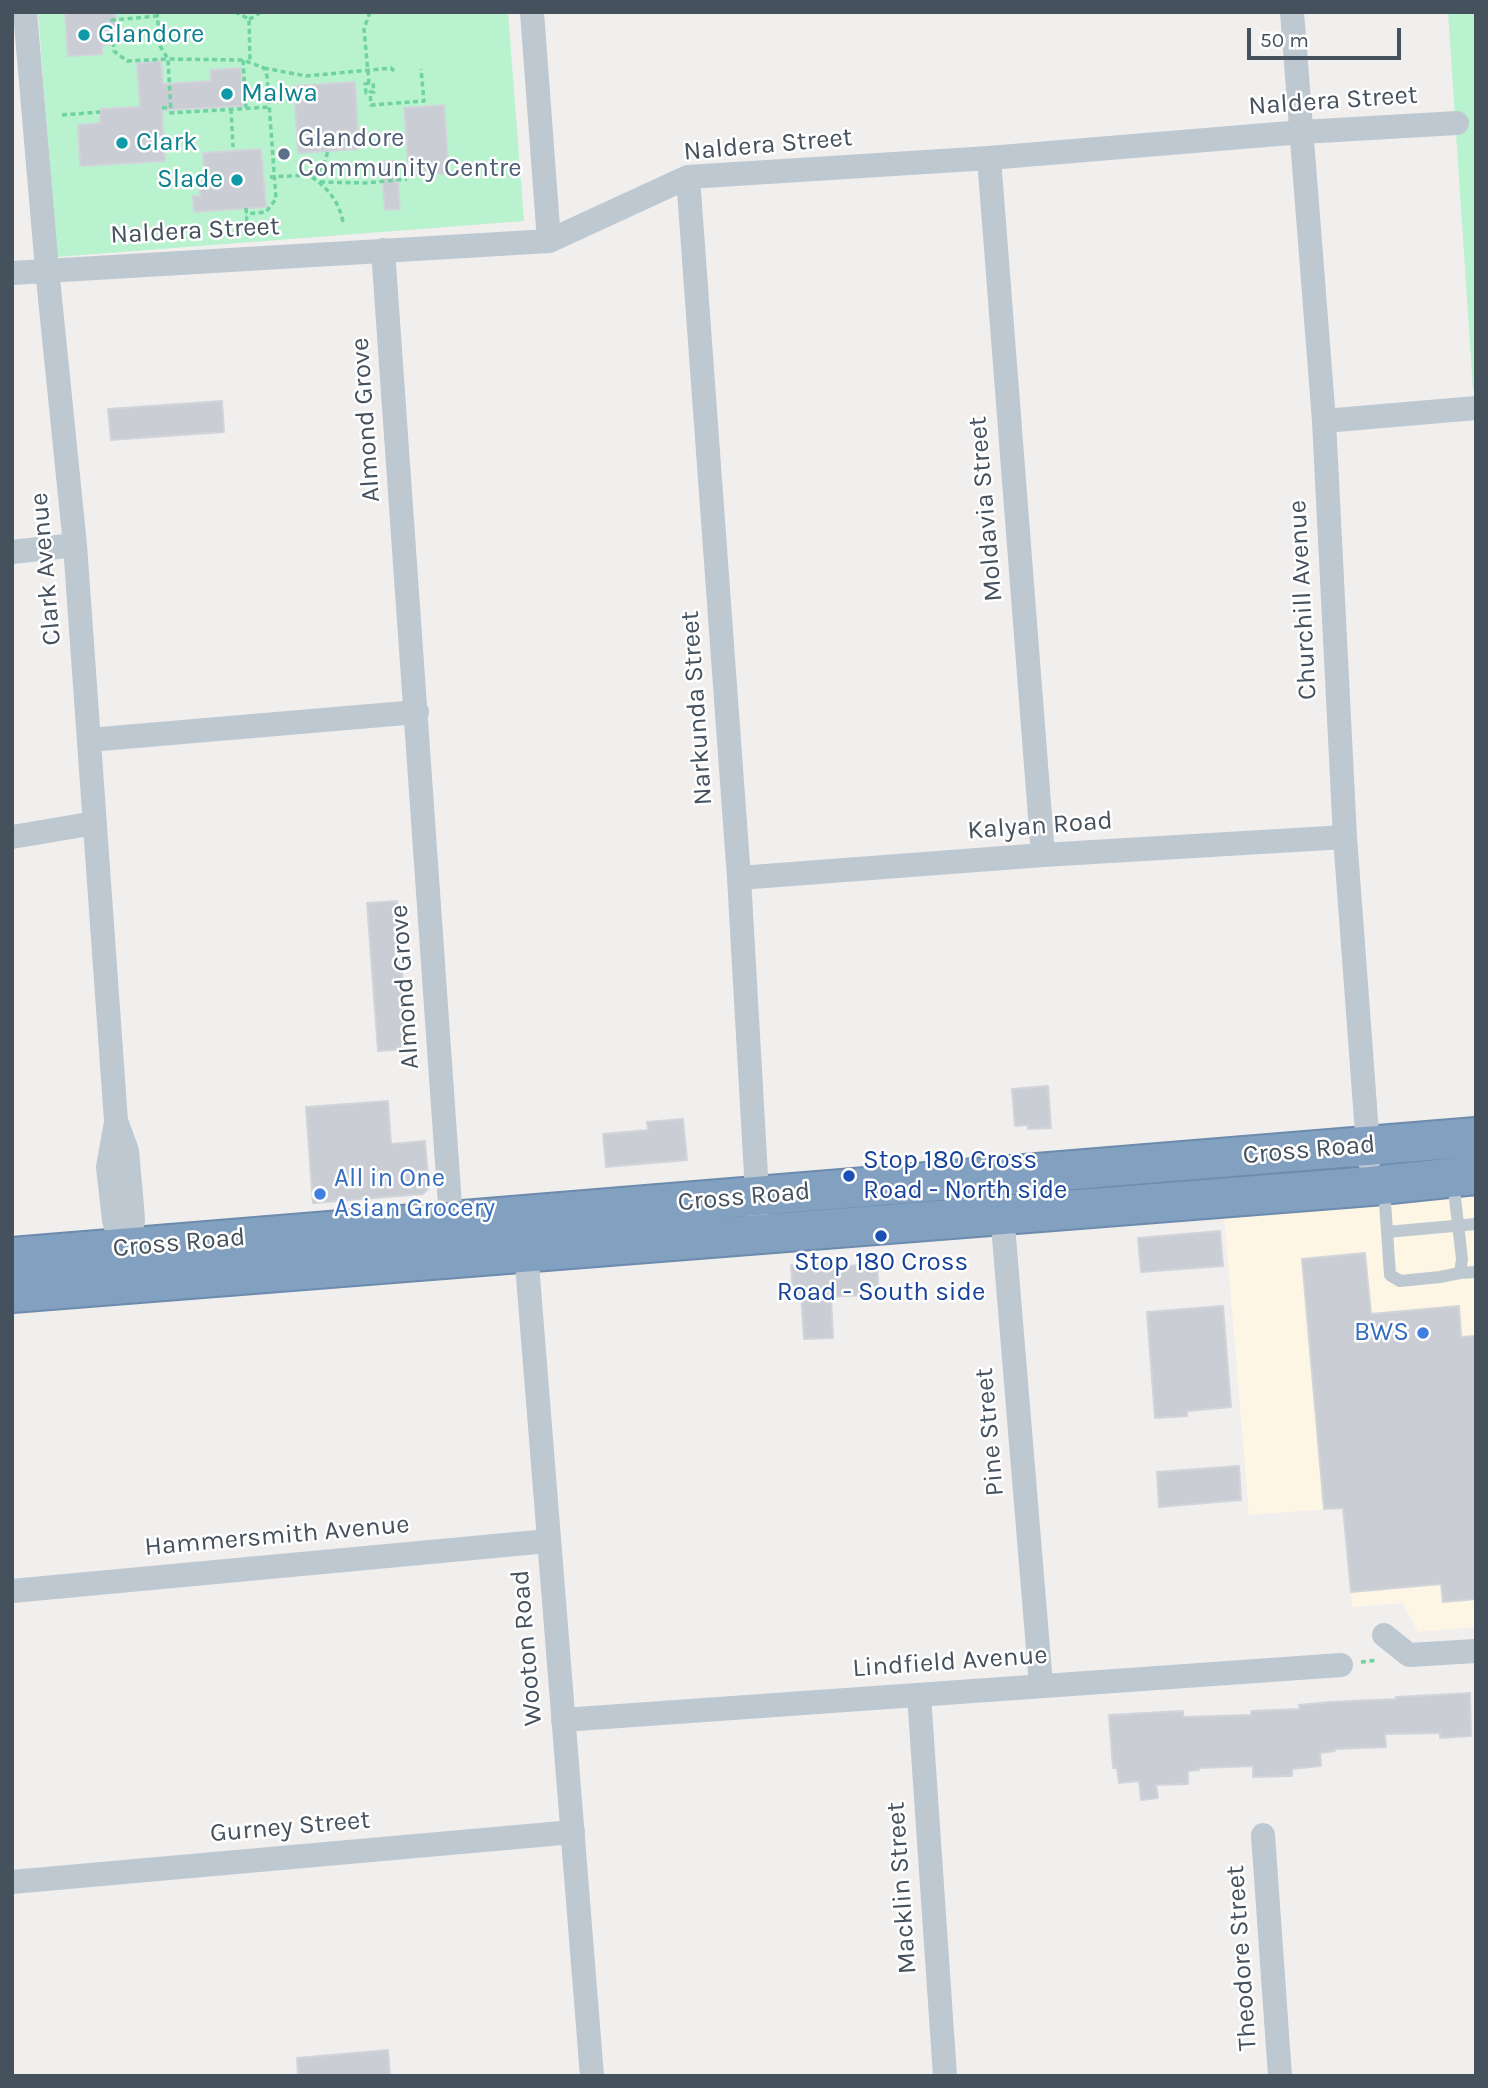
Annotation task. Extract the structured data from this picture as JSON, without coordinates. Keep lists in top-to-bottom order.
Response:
{
  "streets": {
    "highway": ["Cross Road"],
    "street": [
      "Naldera Street",
      "Almond Grove",
      "Moldavia Street",
      "Clark Avenue",
      "Churchill Avenue",
      "Narkunda Street",
      "Kalyan Road",
      "Pine Street",
      "Hammersmith Avenue",
      "Wooton Road",
      "Lindfield Avenue",
      "Gurney Street",
      "Macklin Street",
      "Theodore Street"
    ]
  },
  "crossings": [
    ["Naldera Street", "Almond Grove"],
    ["Naldera Street", "Moldavia Street"],
    ["Naldera Street", "Clark Avenue"],
    ["Naldera Street", "Churchill Avenue"],
    ["Naldera Street", "Narkunda Street"],
    ["Almond Grove", "Cross Road"],
    ["Moldavia Street", "Kalyan Road"],
    ["Clark Avenue", "Cross Road"],
    ["Churchill Avenue", "Kalyan Road"],
    ["Churchill Avenue", "Cross Road"],
    ["Narkunda Street", "Kalyan Road"],
    ["Narkunda Street", "Cross Road"],
    ["Cross Road", "Pine Street"],
    ["Cross Road", "Wooton Road"],
    ["Pine Street", "Lindfield Avenue"],
    ["Hammersmith Avenue", "Wooton Road"],
    ["Wooton Road", "Lindfield Avenue"],
    ["Wooton Road", "Gurney Street"],
    ["Lindfield Avenue", "Macklin Street"]
  ],
  "places": [
    "Glandore",
    "Malwa",
    "Clark",
    "Glandore Community Centre",
    "Slade",
    "Stop 180 Cross Road - North side",
    "All in One Asian Grocery",
    "Stop 180 Cross Road - South side",
    "BWS"
  ],
  "scale_bar": "50 m"
}
